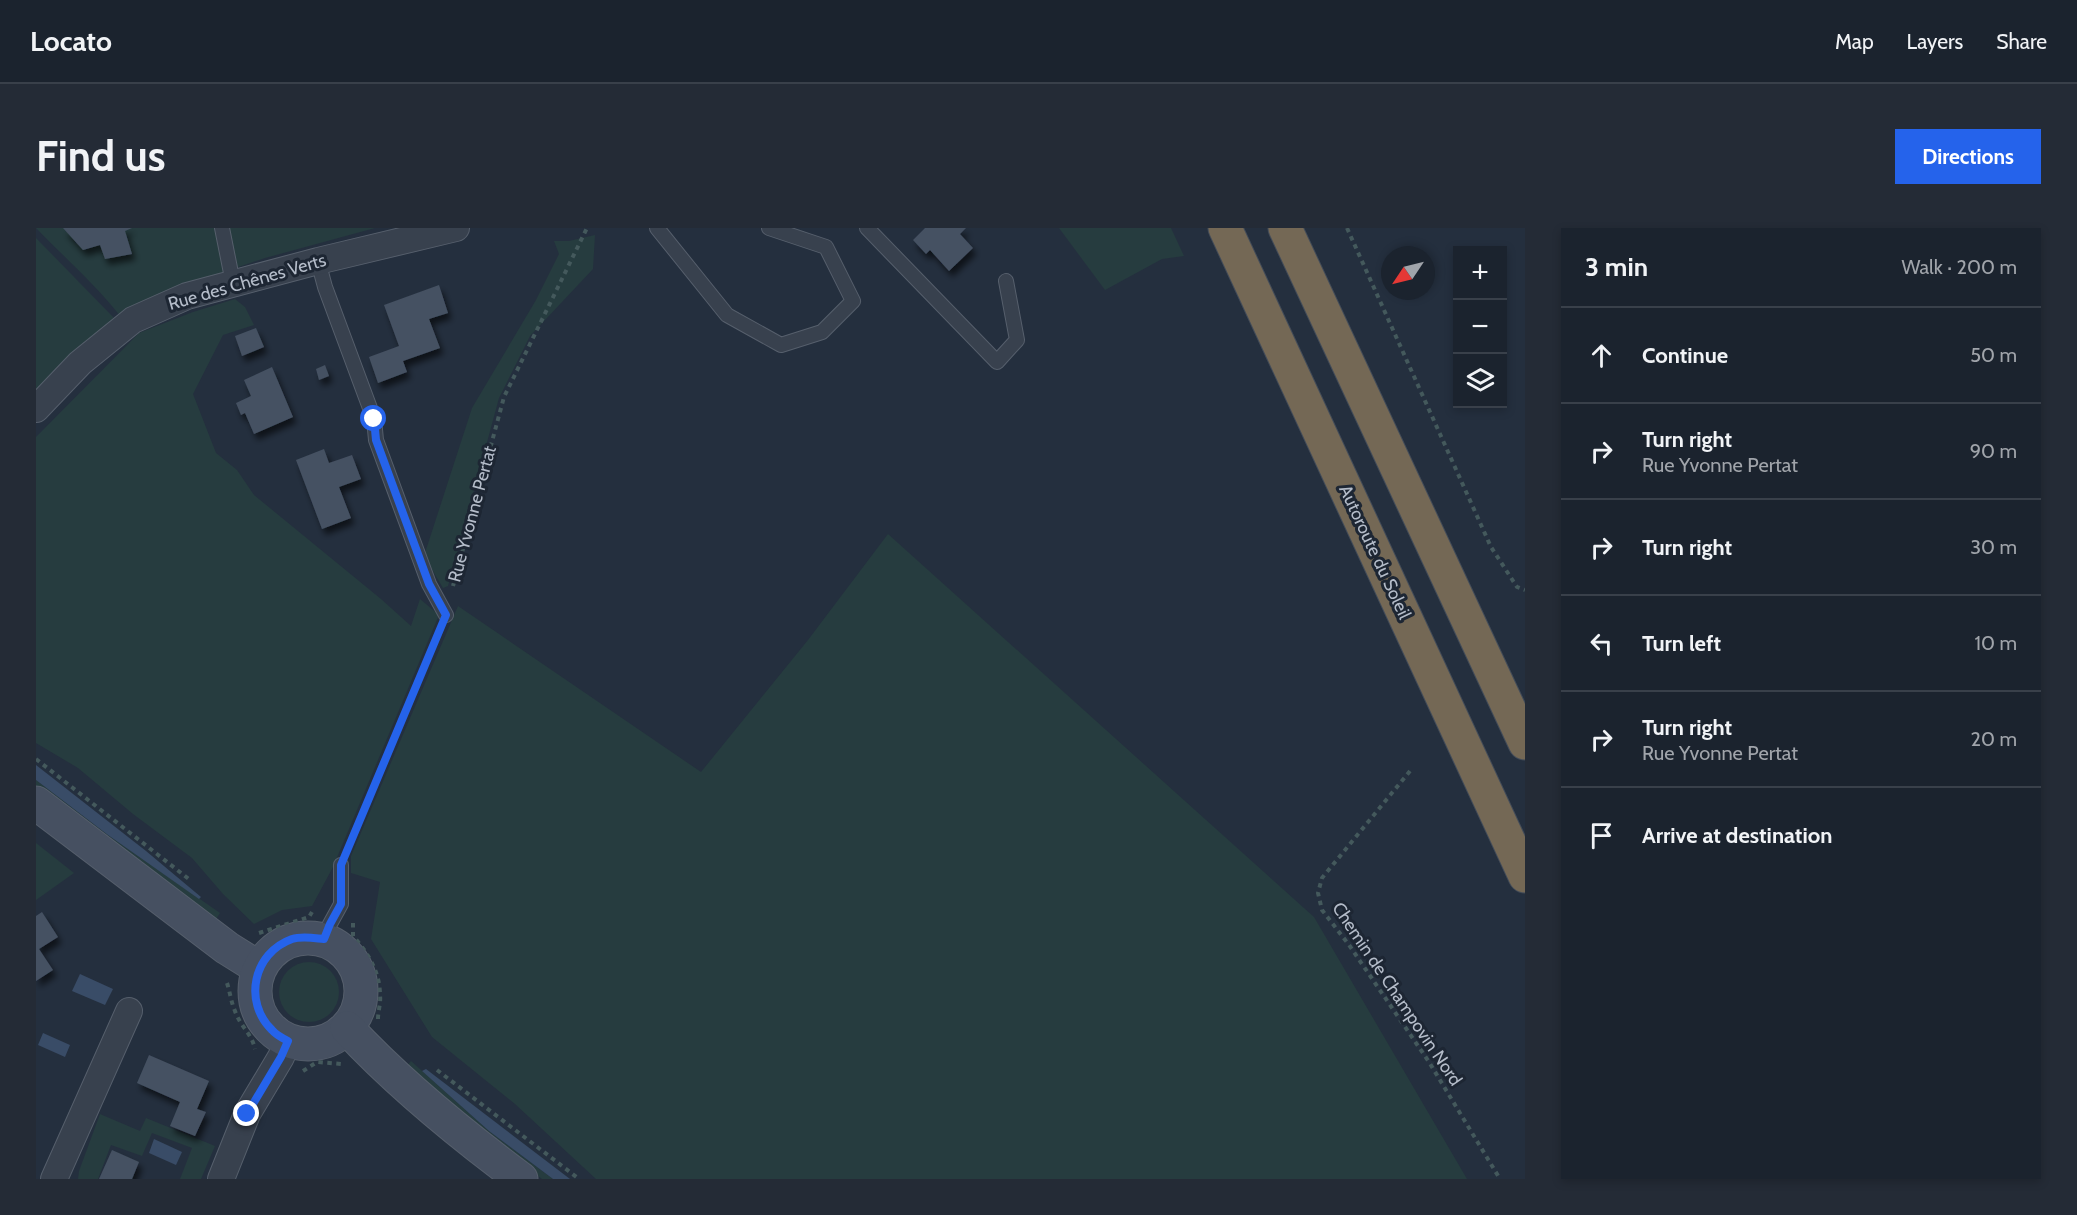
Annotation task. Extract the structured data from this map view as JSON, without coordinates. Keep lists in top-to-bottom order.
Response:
{
  "streets": {
    "highway": ["Autoroute du Soleil"],
    "street": ["Rue des Chênes Verts"],
    "path": ["Rue Yvonne Pertat", "Chemin de Champovin Nord"]
  },
  "north": "bottom left",
  "page": {
    "header": "Locato",
    "nav": ["Map", "Layers", "Share"],
    "buttons": "Directions",
    "title": "Find us",
    "heading": ["3 min", "Walk · 200 m"],
    "map_buttons": ["+", "−"],
    "list": [
      ["Continue", "50 m"],
      ["Turn right", "Rue Yvonne Pertat", "90 m"],
      ["Turn right", "30 m"],
      ["Turn left", "10 m"],
      ["Turn right", "Rue Yvonne Pertat", "20 m"],
      "Arrive at destination"
    ]
  }
}
